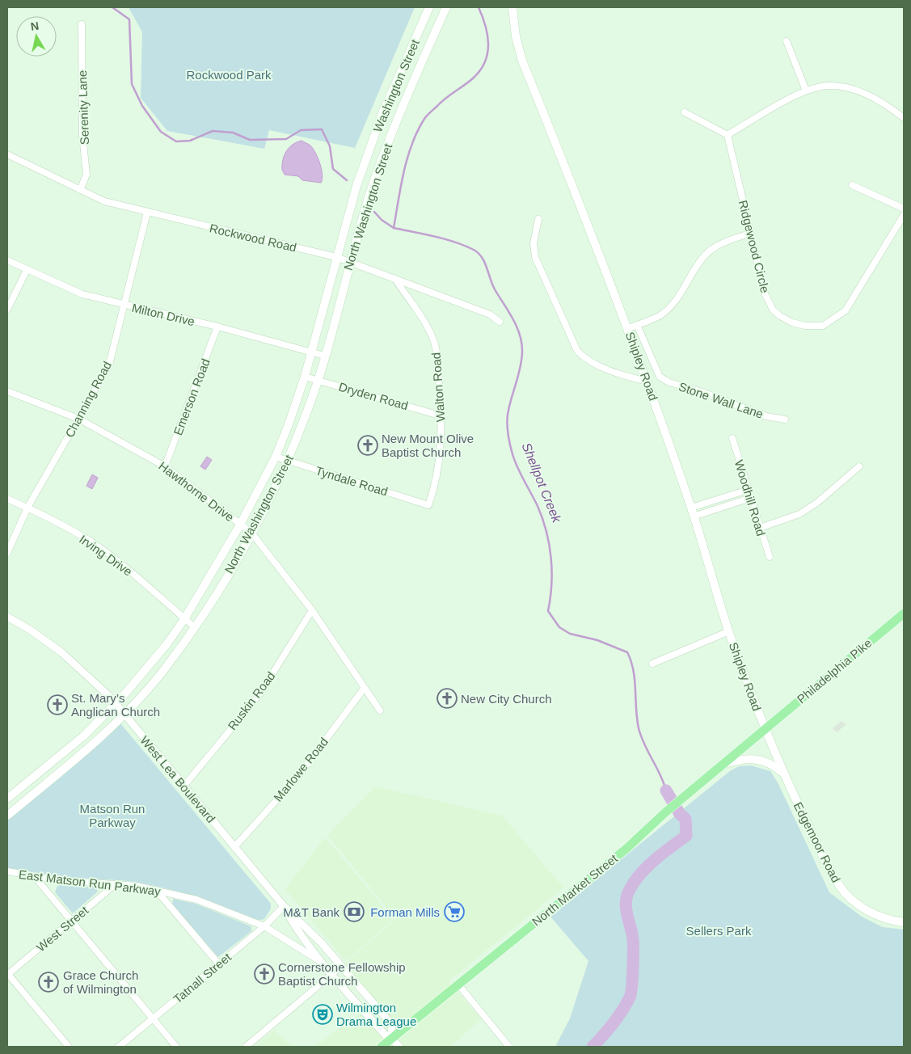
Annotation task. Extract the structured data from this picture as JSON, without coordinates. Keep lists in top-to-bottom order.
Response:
{
  "streets": {
    "main road": [
      "Washington Street",
      "North Washington Street",
      "Shipley Road",
      "Philadelphia Pike",
      "Edgemoor Road",
      "North Market Street"
    ],
    "street": [
      "Serenity Lane",
      "Rockwood Road",
      "Ridgewood Circle",
      "Milton Drive",
      "Walton Road",
      "Dryden Road",
      "Emerson Road",
      "Channing Road",
      "Stone Wall Lane",
      "Tyndale Road",
      "Hawthorne Drive",
      "Woodhill Road",
      "Irving Drive",
      "Ruskin Road",
      "Marlowe Road",
      "West Lea Boulevard",
      "East Matson Run Parkway",
      "West Street",
      "Tatnall Street"
    ]
  },
  "crossings": [
    ["Washington Street", "North Washington Street"],
    ["Washington Street", "Rockwood Road"],
    ["Serenity Lane", "Rockwood Road"],
    ["North Washington Street", "Rockwood Road"],
    ["North Washington Street", "Milton Drive"],
    ["North Washington Street", "Dryden Road"],
    ["North Washington Street", "Tyndale Road"],
    ["North Washington Street", "Hawthorne Drive"],
    ["North Washington Street", "Irving Drive"],
    ["North Washington Street", "West Lea Boulevard"],
    ["Rockwood Road", "Walton Road"],
    ["Rockwood Road", "Channing Road"],
    ["Milton Drive", "Emerson Road"],
    ["Milton Drive", "Channing Road"],
    ["Shipley Road", "Philadelphia Pike"],
    ["Shipley Road", "Edgemoor Road"],
    ["Shipley Road", "North Market Street"],
    ["Walton Road", "Dryden Road"],
    ["Walton Road", "Tyndale Road"],
    ["Emerson Road", "Hawthorne Drive"],
    ["Channing Road", "Hawthorne Drive"],
    ["Channing Road", "Irving Drive"],
    ["Hawthorne Drive", "Ruskin Road"],
    ["Hawthorne Drive", "Marlowe Road"],
    ["Philadelphia Pike", "Edgemoor Road"],
    ["Philadelphia Pike", "North Market Street"],
    ["Ruskin Road", "West Lea Boulevard"],
    ["Marlowe Road", "West Lea Boulevard"],
    ["West Lea Boulevard", "East Matson Run Parkway"],
    ["West Lea Boulevard", "North Market Street"],
    ["West Lea Boulevard", "Tatnall Street"],
    ["Edgemoor Road", "North Market Street"],
    ["East Matson Run Parkway", "West Street"],
    ["East Matson Run Parkway", "Tatnall Street"]
  ],
  "water": ["Shellpot Creek"],
  "parks": ["Rockwood Park", "Matson Run Parkway", "Sellers Park"],
  "places": {
    "church": [
      "New Mount Olive Baptist Church",
      "New City Church",
      "St. Mary’s Anglican Church",
      "Cornerstone Fellowship Baptist Church",
      "Grace Church of Wilmington"
    ],
    "bank": ["M&T Bank"],
    "supermarket": ["Forman Mills"],
    "theatre": ["Wilmington Drama League"]
  },
  "north": "top"
}
